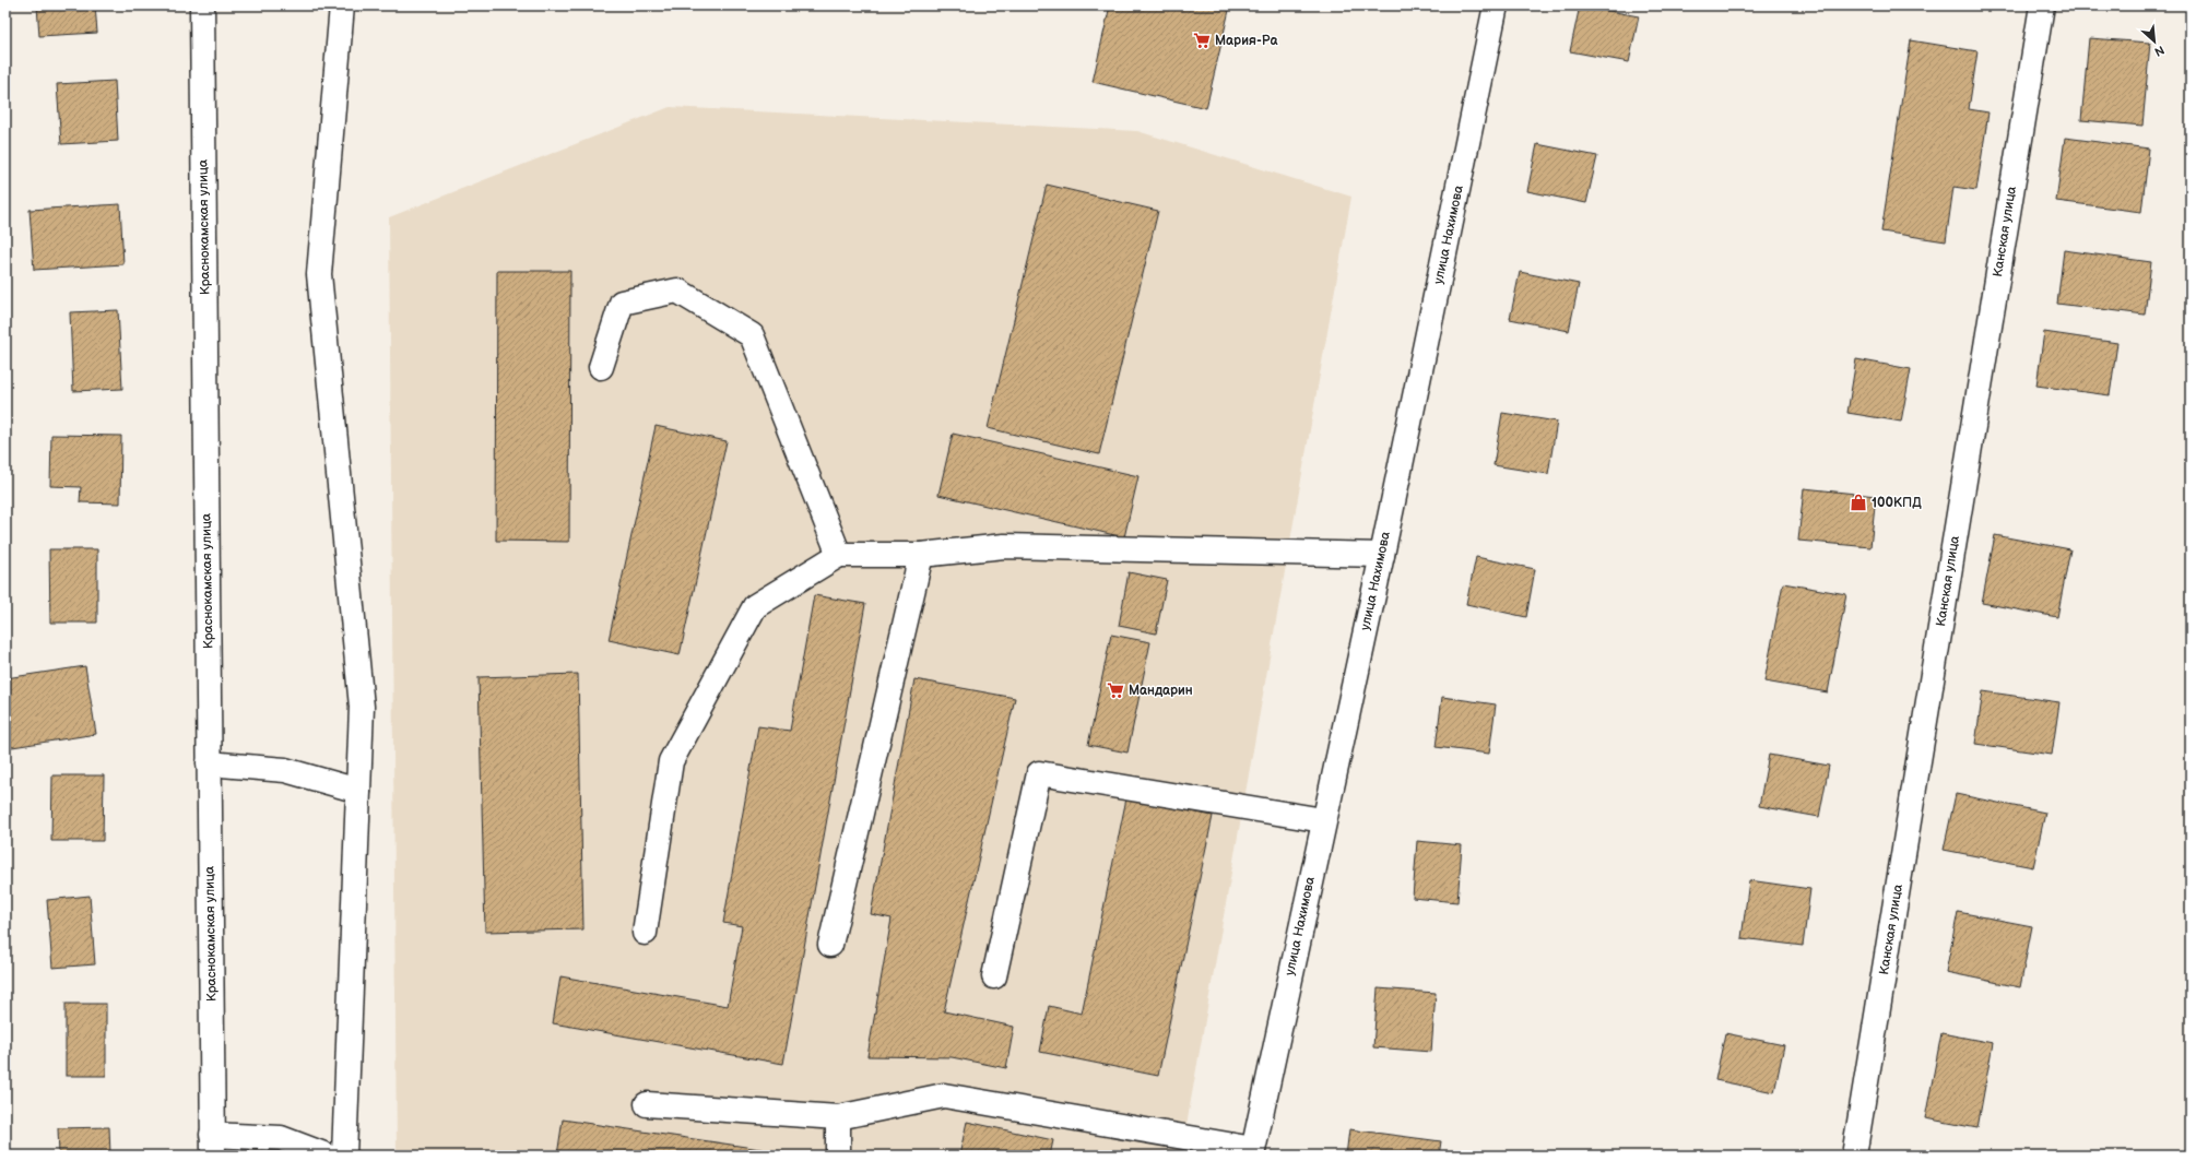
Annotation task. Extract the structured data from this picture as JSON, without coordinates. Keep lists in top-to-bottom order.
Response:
{
  "streets": {
    "main road": ["Краснокамская улица", "Канская улица", "улица Нахимова"]
  },
  "places": {
    "supermarket": ["Мария-Ра", "Мандарин"],
    "shop": ["100КПД"]
  },
  "north": "bottom right"
}
